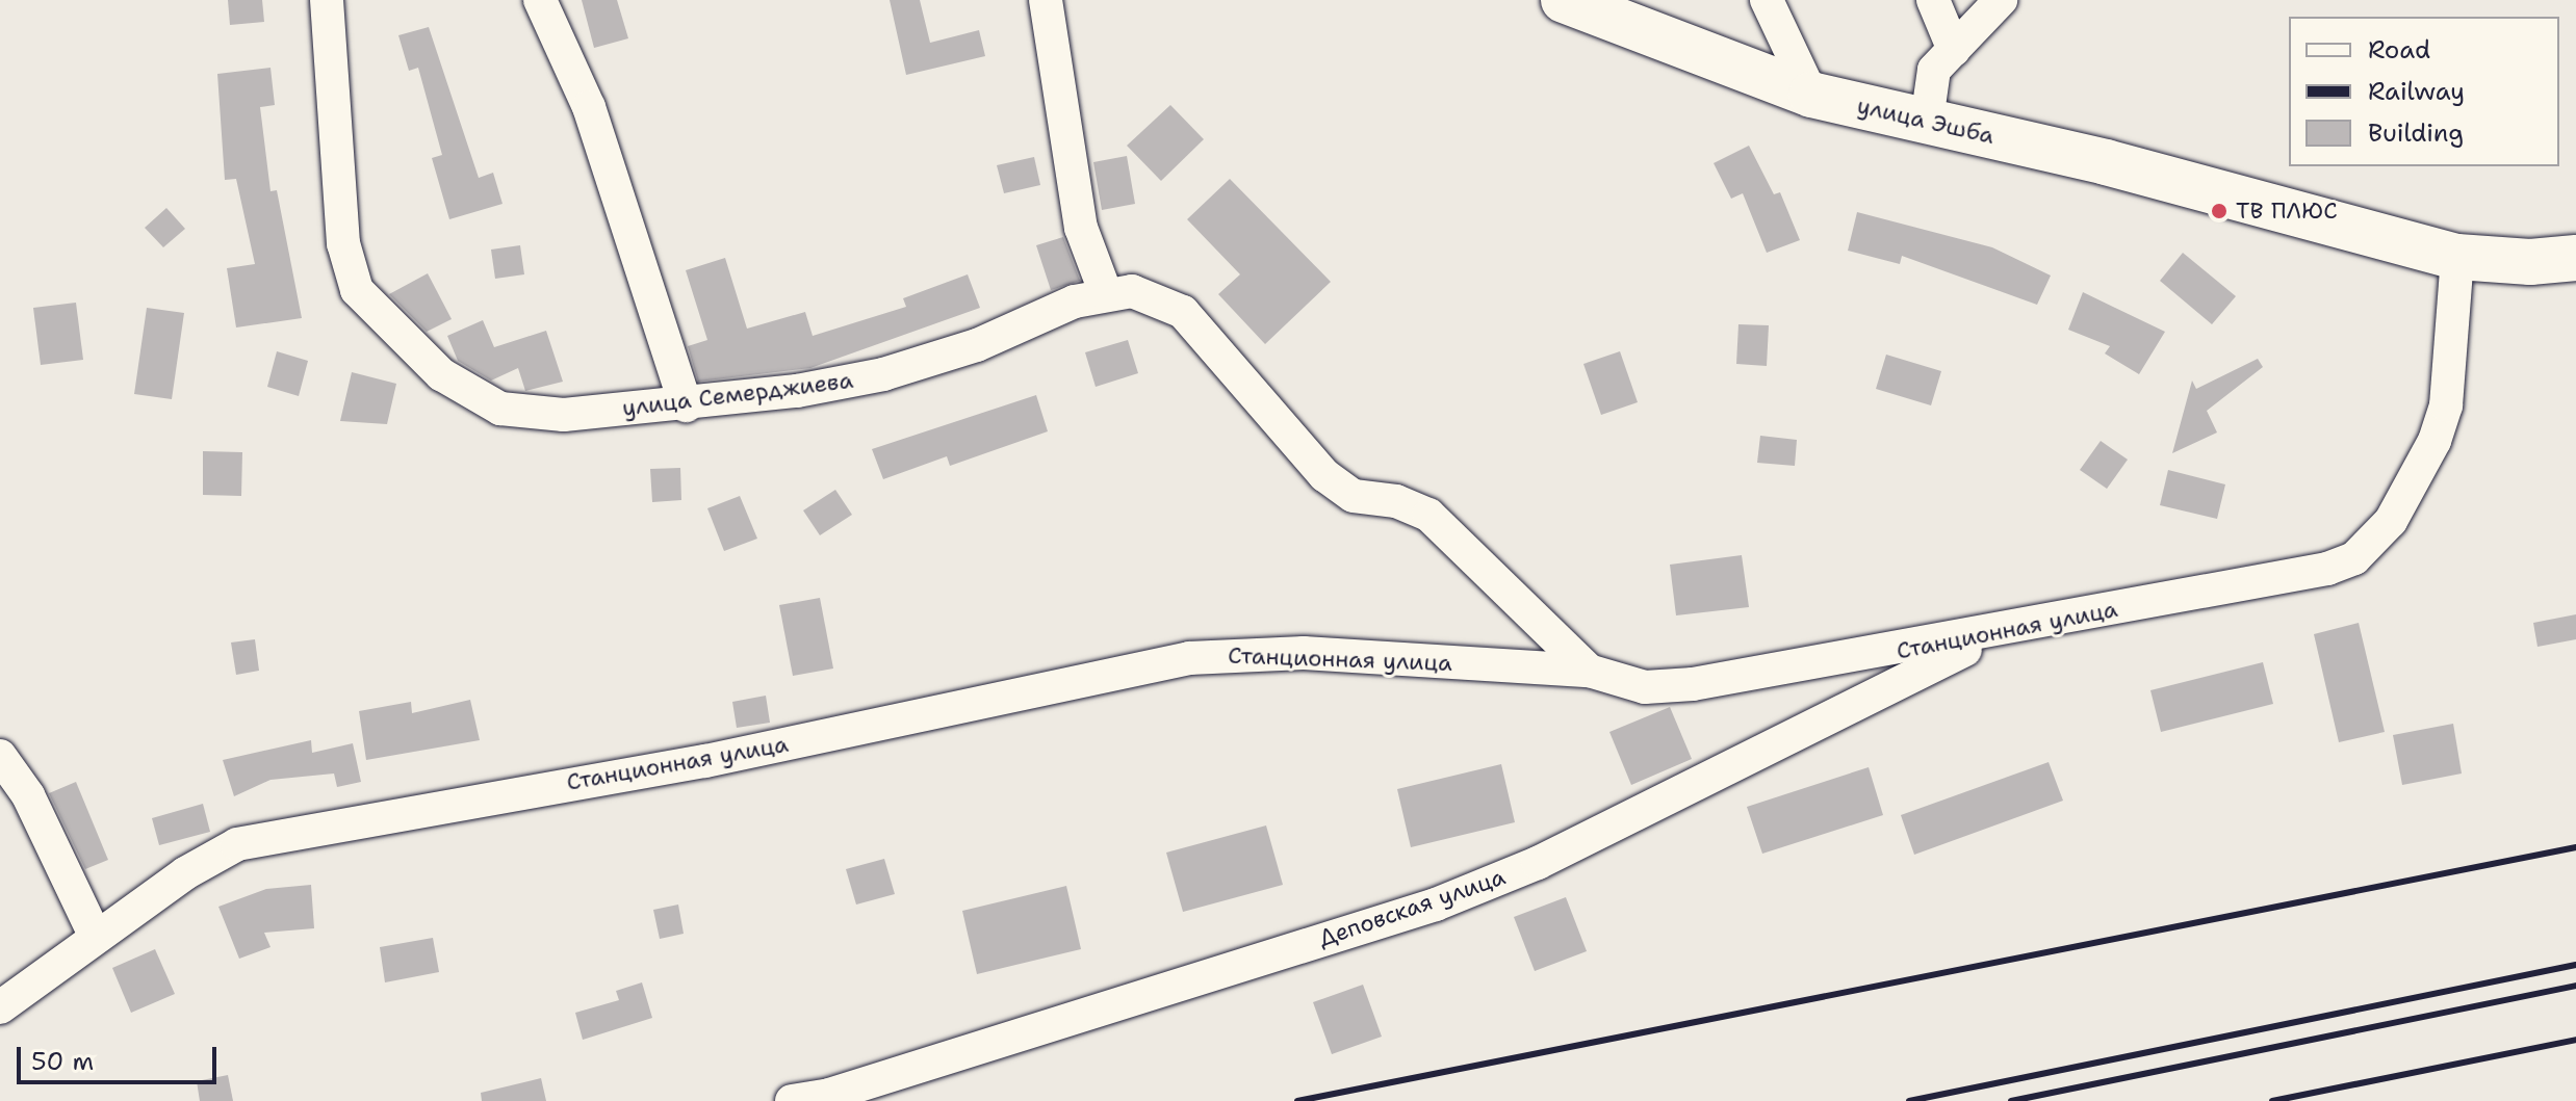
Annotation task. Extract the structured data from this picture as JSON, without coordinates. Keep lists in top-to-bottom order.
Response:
{
  "streets": {
    "highway": ["улица Эшба"],
    "street": ["улица Семерджиева", "Станционная улица", "Деповская улица"]
  },
  "crossings": [
    ["улица Эшба", "Станционная улица"],
    ["улица Семерджиева", "Станционная улица"],
    ["Станционная улица", "Деповская улица"]
  ],
  "places": ["ТВ ПЛЮС"],
  "legend": ["Road", "Railway", "Building"],
  "scale_bar": "50 m"
}
